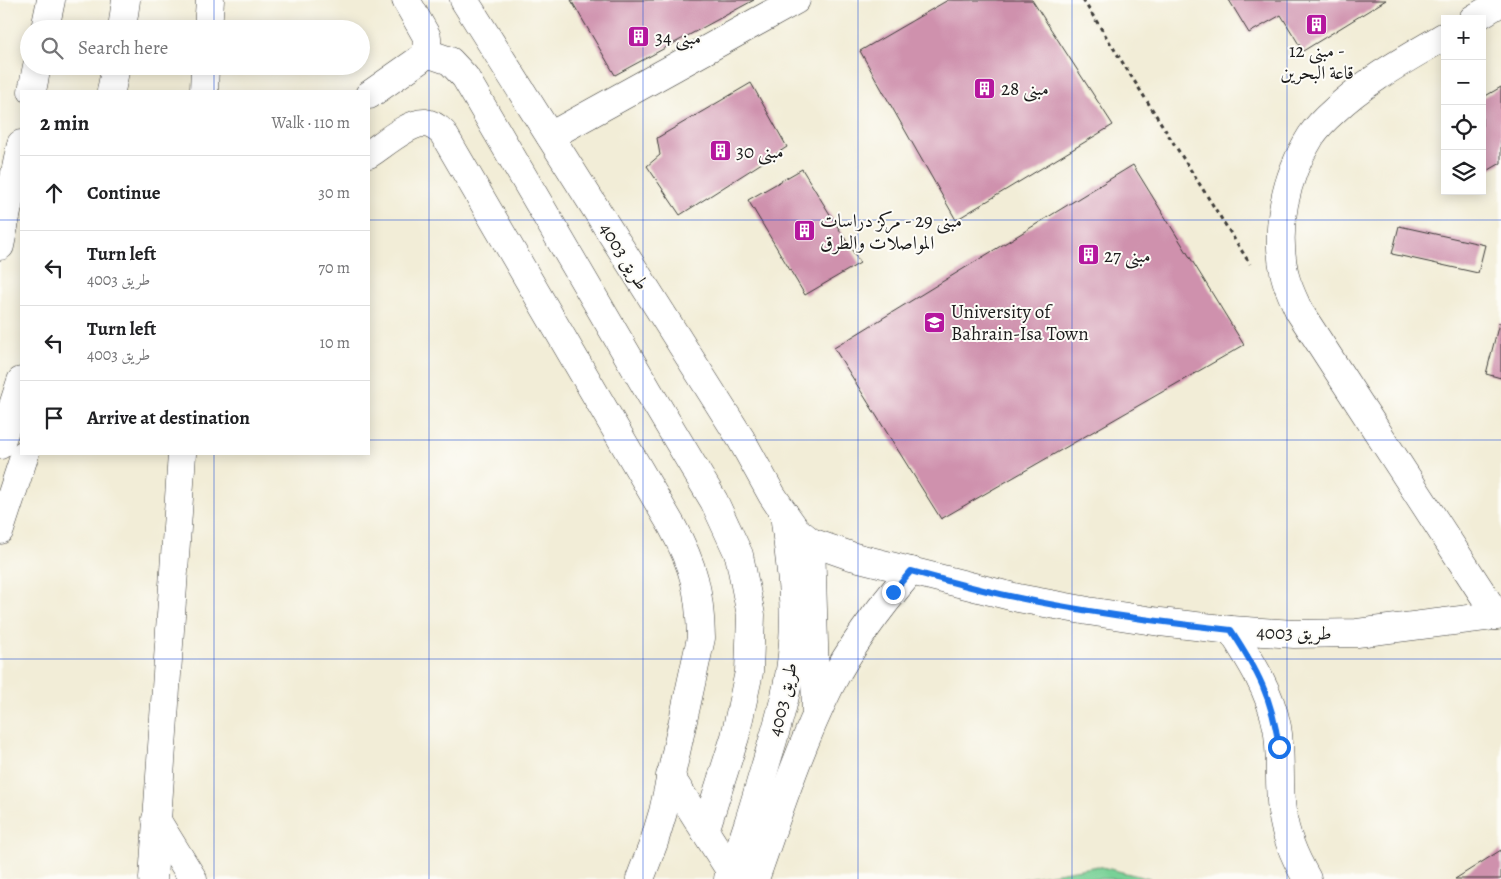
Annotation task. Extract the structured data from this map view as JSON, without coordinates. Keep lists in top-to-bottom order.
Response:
{
  "streets": {
    "main road": ["طريق 4003"]
  },
  "places": {
    "building": [
      "مبنى 12 - قاعة البحرين",
      "مبنى 34",
      "مبنى 28",
      "مبنى 30",
      "مبنى 29 - مركز دراسات المواصلات والطرق",
      "مبنى 27"
    ],
    "school or university": ["University of Bahrain-Isa Town"]
  },
  "page": {
    "map_buttons": ["+", "−"],
    "search": "Search here",
    "heading": ["2 min", "Walk · 110 m"],
    "list": [
      ["Continue", "30 m"],
      ["Turn left", "طريق 4003", "70 m"],
      ["Turn left", "طريق 4003", "10 m"],
      "Arrive at destination"
    ]
  }
}
